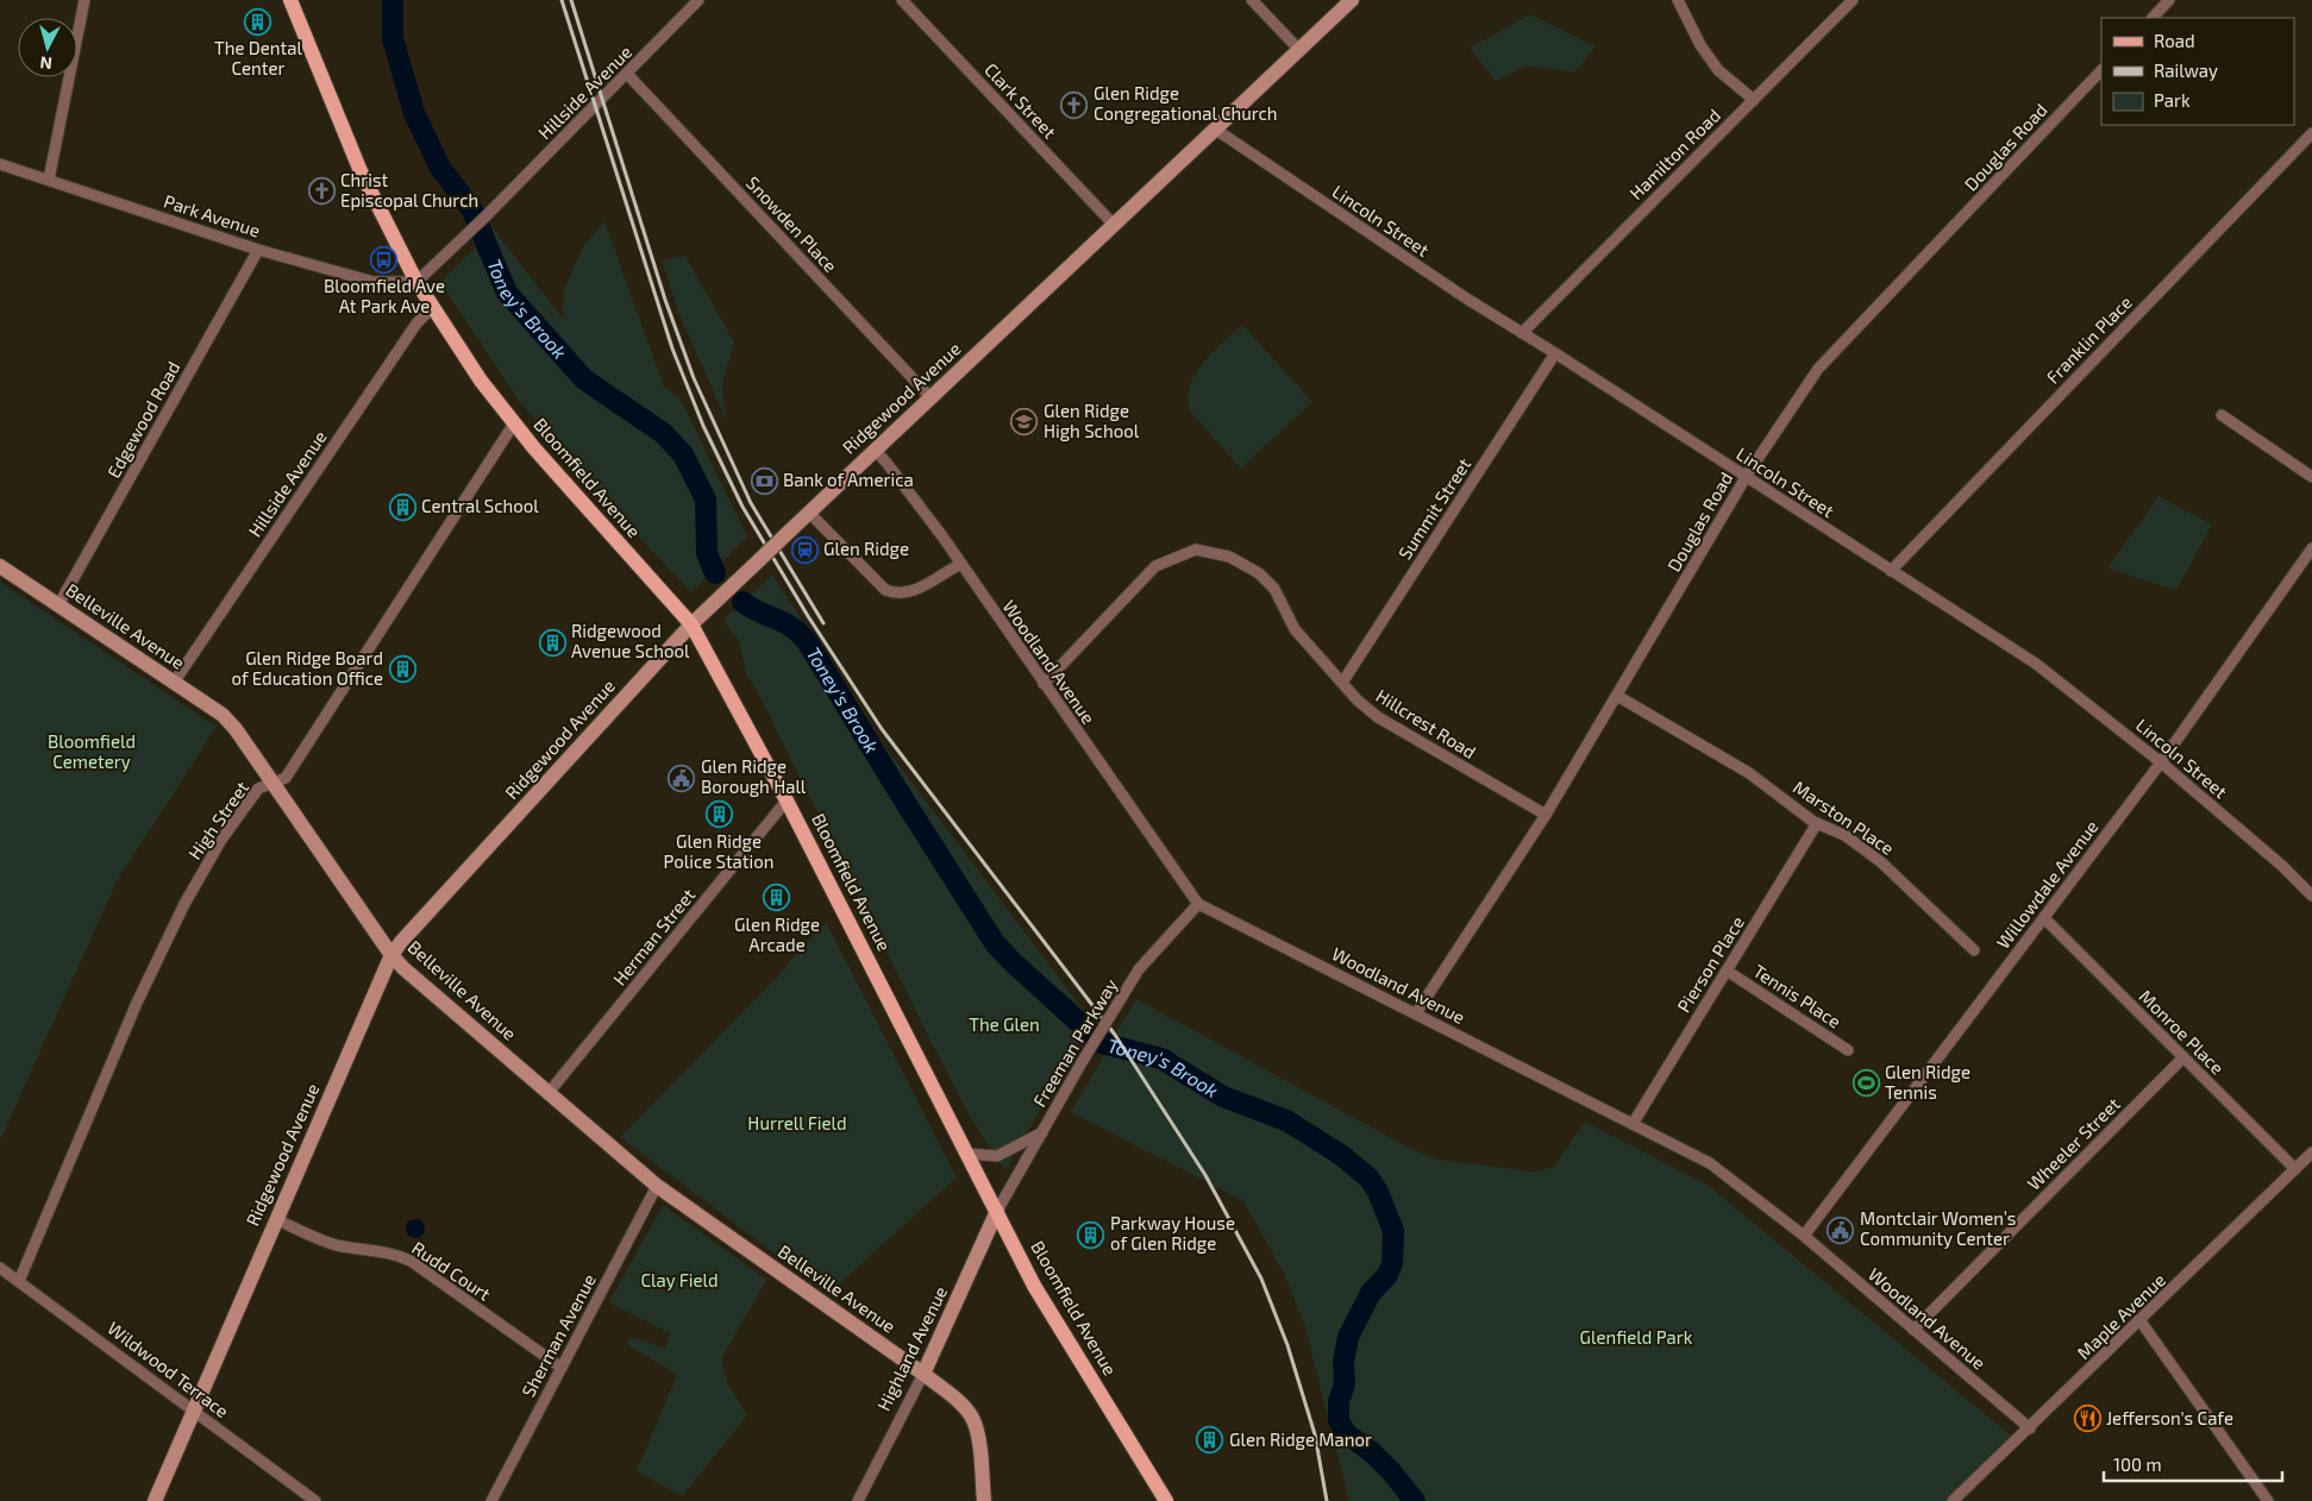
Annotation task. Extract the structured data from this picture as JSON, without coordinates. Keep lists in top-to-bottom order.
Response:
{
  "streets": {
    "main road": ["Bloomfield Avenue"],
    "street": [
      "Hillside Avenue",
      "Clark Street",
      "Douglas Road",
      "Hamilton Road",
      "Park Avenue",
      "Lincoln Street",
      "Snowden Place",
      "Franklin Place",
      "Ridgewood Avenue",
      "Edgewood Road",
      "Summit Street",
      "Belleville Avenue",
      "Woodland Avenue",
      "Hillcrest Road",
      "Marston Place",
      "High Street",
      "Willowdale Avenue",
      "Herman Street",
      "Pierson Place",
      "Tennis Place",
      "Monroe Place",
      "Freeman Parkway",
      "Wheeler Street",
      "Rudd Court",
      "Maple Avenue",
      "Sherman Avenue",
      "Highland Avenue",
      "Wildwood Terrace"
    ]
  },
  "crossings": [
    ["Hillside Avenue", "Park Avenue"],
    ["Hillside Avenue", "Snowden Place"],
    ["Hillside Avenue", "Bloomfield Avenue"],
    ["Hillside Avenue", "Belleville Avenue"],
    ["Clark Street", "Ridgewood Avenue"],
    ["Douglas Road", "Lincoln Street"],
    ["Douglas Road", "Woodland Avenue"],
    ["Douglas Road", "Hillcrest Road"],
    ["Douglas Road", "Marston Place"],
    ["Hamilton Road", "Lincoln Street"],
    ["Park Avenue", "Edgewood Road"],
    ["Park Avenue", "Bloomfield Avenue"],
    ["Lincoln Street", "Franklin Place"],
    ["Lincoln Street", "Ridgewood Avenue"],
    ["Lincoln Street", "Summit Street"],
    ["Lincoln Street", "Willowdale Avenue"],
    ["Snowden Place", "Ridgewood Avenue"],
    ["Ridgewood Avenue", "Bloomfield Avenue"],
    ["Ridgewood Avenue", "Belleville Avenue"],
    ["Ridgewood Avenue", "Woodland Avenue"],
    ["Ridgewood Avenue", "Rudd Court"],
    ["Ridgewood Avenue", "Wildwood Terrace"],
    ["Edgewood Road", "Belleville Avenue"],
    ["Bloomfield Avenue", "High Street"],
    ["Bloomfield Avenue", "Herman Street"],
    ["Bloomfield Avenue", "Freeman Parkway"],
    ["Bloomfield Avenue", "Highland Avenue"],
    ["Summit Street", "Hillcrest Road"],
    ["Belleville Avenue", "High Street"],
    ["Belleville Avenue", "Herman Street"],
    ["Belleville Avenue", "Sherman Avenue"],
    ["Belleville Avenue", "Highland Avenue"],
    ["Woodland Avenue", "Hillcrest Road"],
    ["Woodland Avenue", "Willowdale Avenue"],
    ["Woodland Avenue", "Pierson Place"],
    ["Woodland Avenue", "Freeman Parkway"],
    ["Woodland Avenue", "Wheeler Street"],
    ["Woodland Avenue", "Maple Avenue"],
    ["Marston Place", "Pierson Place"],
    ["High Street", "Wildwood Terrace"],
    ["Willowdale Avenue", "Monroe Place"],
    ["Pierson Place", "Tennis Place"],
    ["Monroe Place", "Wheeler Street"],
    ["Monroe Place", "Maple Avenue"],
    ["Freeman Parkway", "Highland Avenue"],
    ["Rudd Court", "Sherman Avenue"]
  ],
  "water": ["Toney's Brook"],
  "parks": [
    "Bloomfield Cemetery",
    "The Glen",
    "Hurrell Field",
    "Clay Field",
    "Glenfield Park"
  ],
  "places": {
    "building": [
      "The Dental Center",
      "Central School",
      "Ridgewood Avenue School",
      "Glen Ridge Board of Education Office",
      "Glen Ridge Police Station",
      "Glen Ridge Arcade",
      "Parkway House of Glen Ridge",
      "Glen Ridge Manor"
    ],
    "church": ["Glen Ridge Congregational Church", "Christ Episcopal Church"],
    "bus stop": ["Bloomfield Ave At Park Ave"],
    "school or university": ["Glen Ridge High School"],
    "bank": ["Bank of America"],
    "station": ["Glen Ridge"],
    "public building": ["Glen Ridge Borough Hall", "Montclair Women’s Community Center"],
    "sports": ["Glen Ridge Tennis"],
    "restaurant": ["Jefferson's Cafe"]
  },
  "legend": ["Road", "Railway", "Park"],
  "scale_bar": "100 m",
  "north": "bottom"
}
